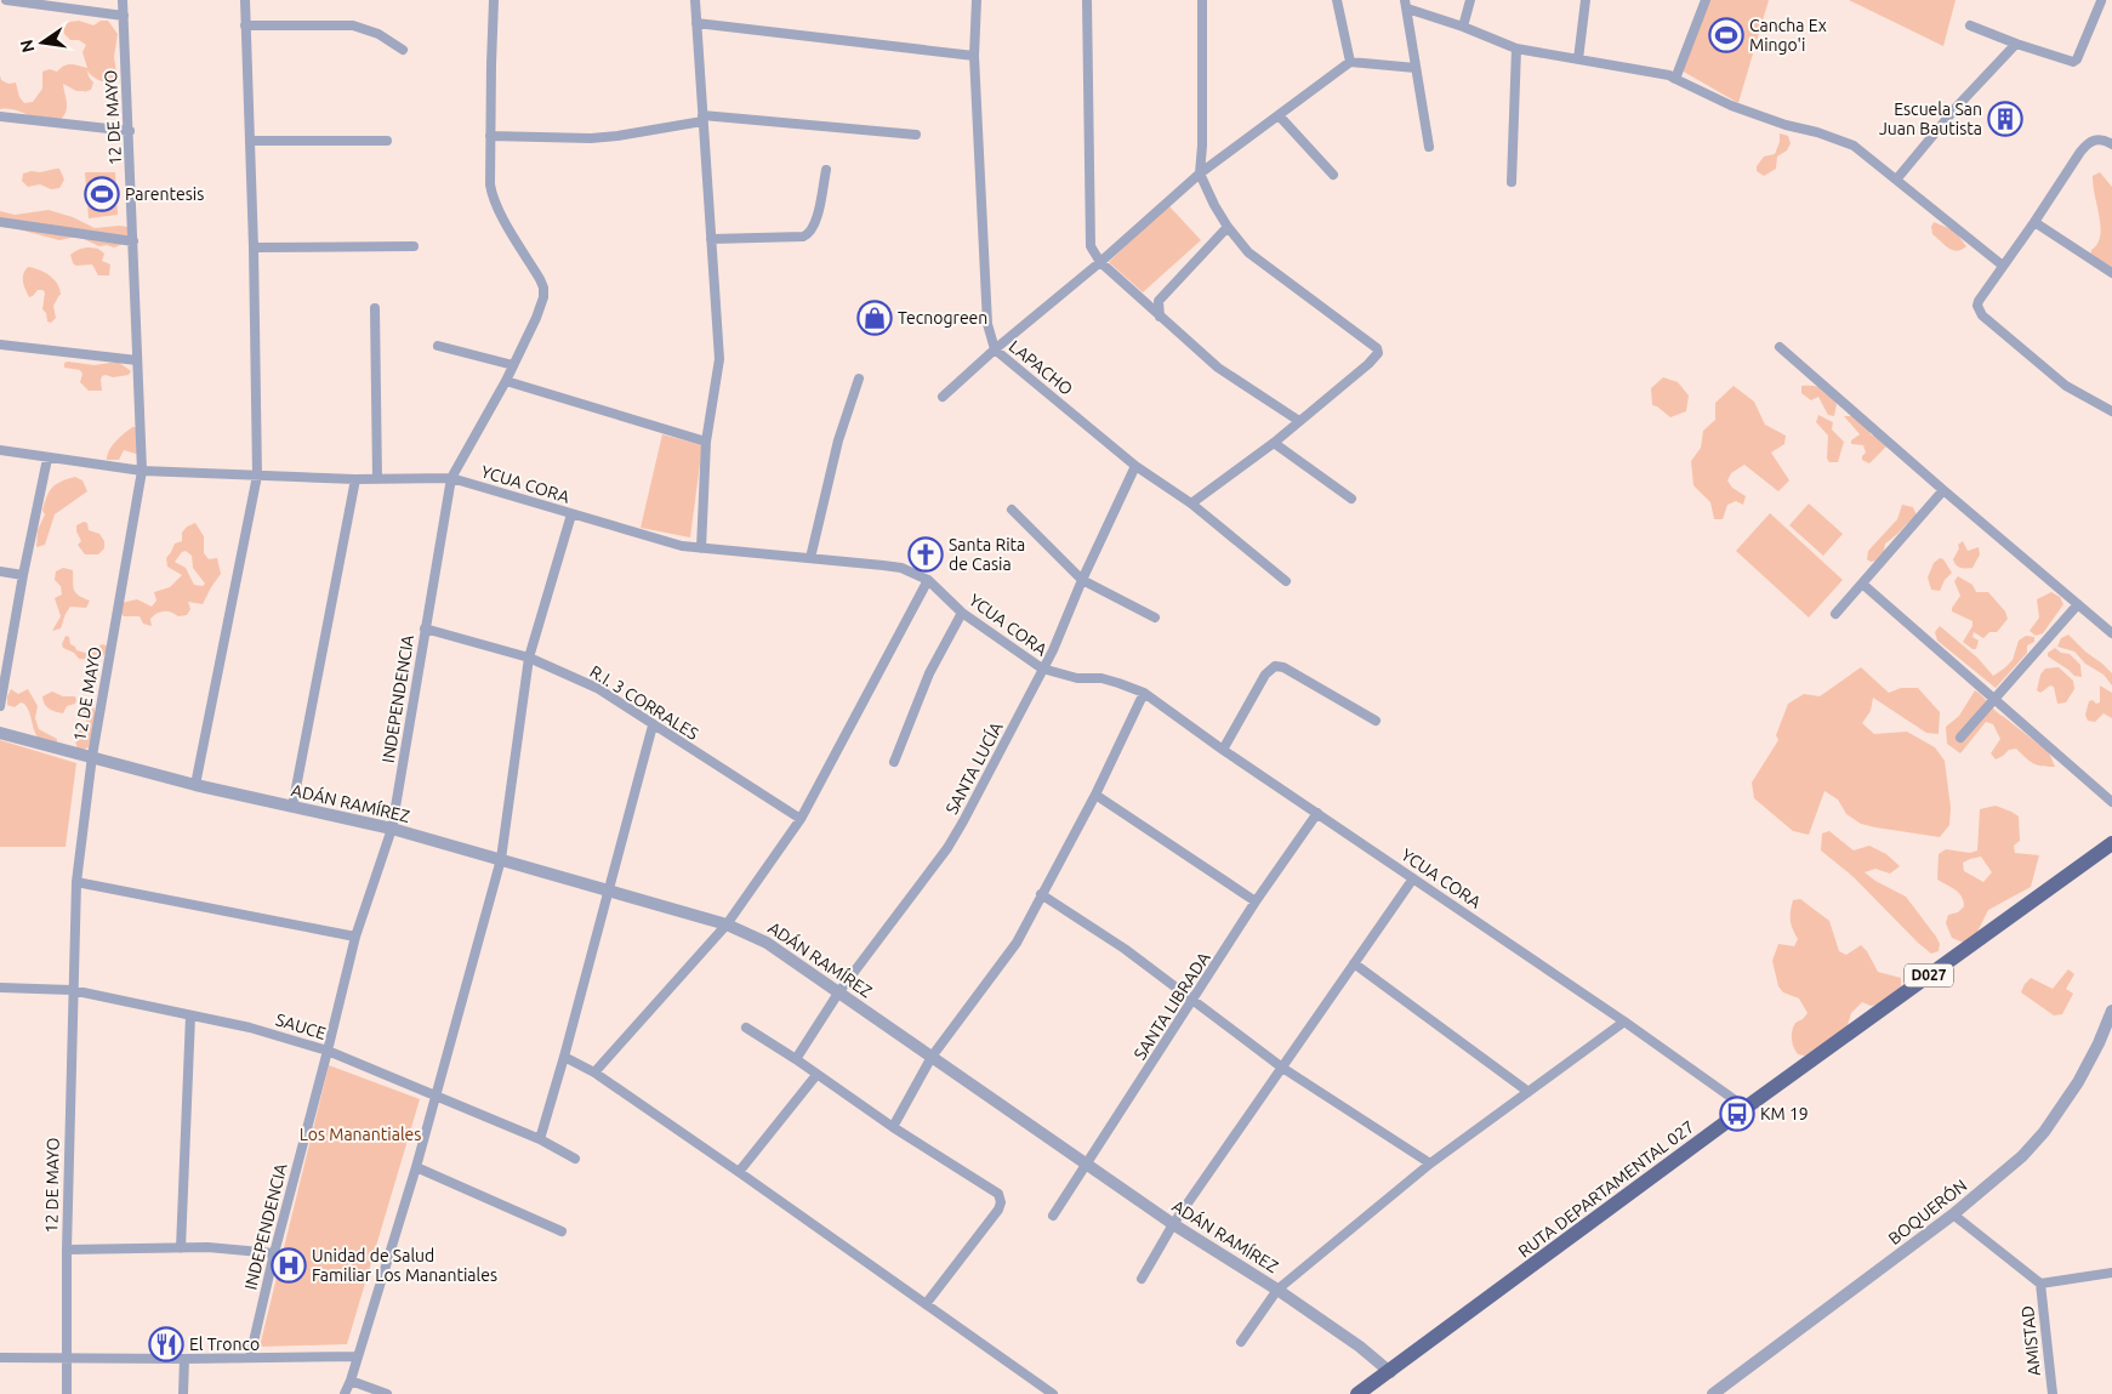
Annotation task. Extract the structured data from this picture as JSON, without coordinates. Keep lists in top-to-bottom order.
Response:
{
  "streets": {
    "main road": ["D027", "RUTA DEPARTAMENTAL 027"],
    "street": [
      "12 DE MAYO",
      "LAPACHO",
      "YCUA CORA",
      "INDEPENDENCIA",
      "R.I. 3 CORRALES",
      "SANTA LUCÍA",
      "ADÁN RAMÍREZ",
      "SANTA LIBRADA",
      "SAUCE",
      "BOQUERÓN",
      "AMISTAD"
    ]
  },
  "crossings": [
    ["12 DE MAYO", "YCUA CORA"],
    ["12 DE MAYO", "ADÁN RAMÍREZ"],
    ["12 DE MAYO", "SAUCE"],
    ["LAPACHO", "SANTA LUCÍA"],
    ["YCUA CORA", "INDEPENDENCIA"],
    ["YCUA CORA", "SANTA LUCÍA"],
    ["YCUA CORA", "SANTA LIBRADA"],
    ["YCUA CORA", "RUTA DEPARTAMENTAL 027"],
    ["INDEPENDENCIA", "R.I. 3 CORRALES"],
    ["INDEPENDENCIA", "ADÁN RAMÍREZ"],
    ["INDEPENDENCIA", "SAUCE"],
    ["SANTA LUCÍA", "ADÁN RAMÍREZ"],
    ["ADÁN RAMÍREZ", "SANTA LIBRADA"],
    ["ADÁN RAMÍREZ", "RUTA DEPARTAMENTAL 027"]
  ],
  "parks": ["Los Manantiales"],
  "places": {
    "sports": ["Cancha Ex Mingo'i", "Parentesis"],
    "building": ["Escuela San Juan Bautista"],
    "shop": ["Tecnogreen"],
    "church": ["Santa Rita de Casia"],
    "bus stop": ["KM 19"],
    "hospital": ["Unidad de Salud Familiar Los Manantiales"],
    "restaurant": ["El Tronco"]
  },
  "north": "left"
}
